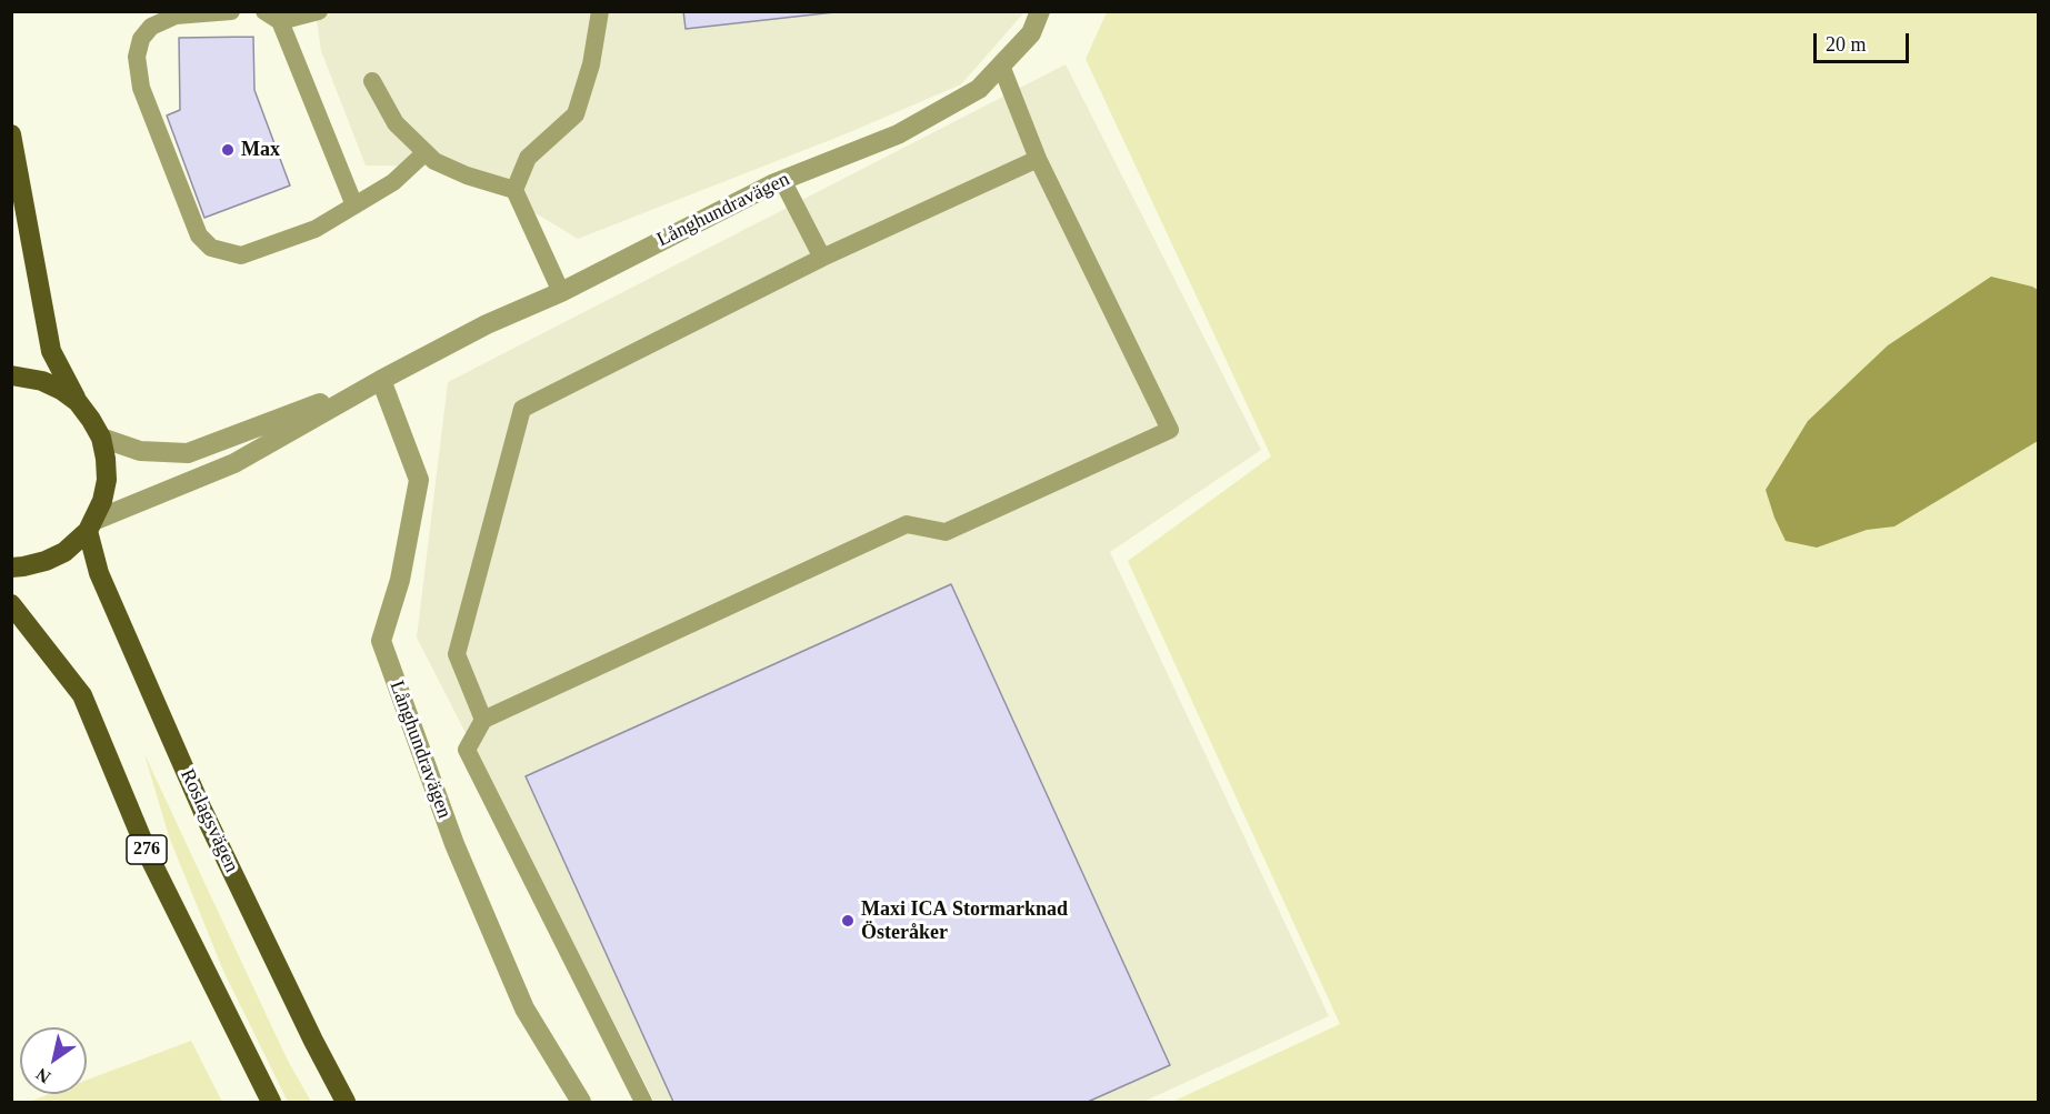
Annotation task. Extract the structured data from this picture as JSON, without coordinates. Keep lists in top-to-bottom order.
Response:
{
  "streets": {
    "main road": ["Roslagsvägen", "276"],
    "street": ["Långhundravägen"]
  },
  "crossings": [
    ["Långhundravägen", "Roslagsvägen"]
  ],
  "places": ["Max", "Maxi ICA Stormarknad Österåker"],
  "scale_bar": "20 m",
  "north": "bottom left"
}
